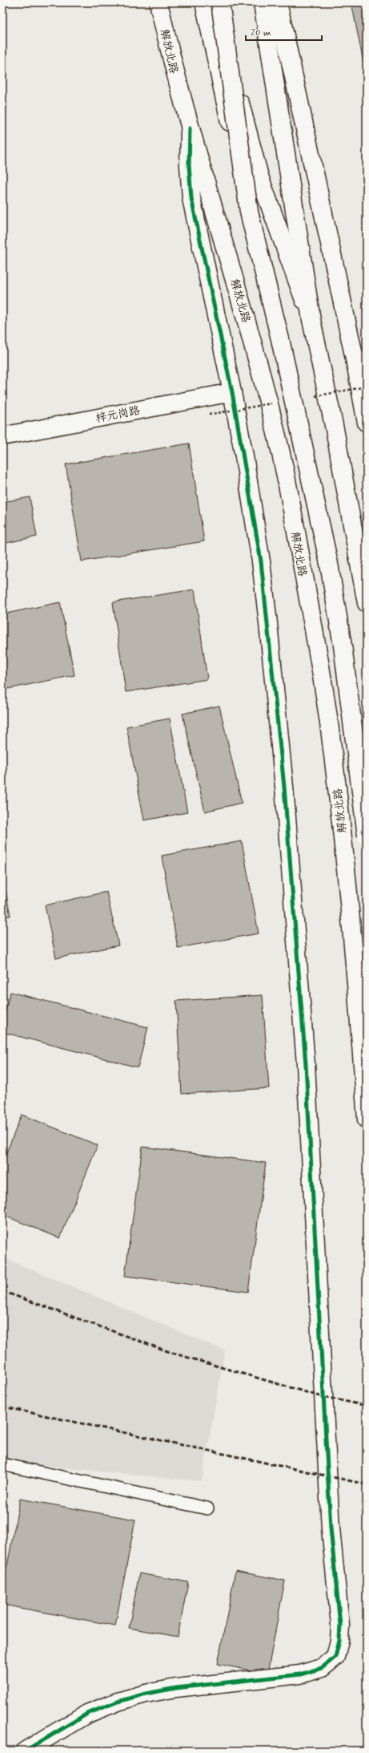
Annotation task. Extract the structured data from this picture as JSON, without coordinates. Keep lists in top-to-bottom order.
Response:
{
  "streets": {
    "main road": ["解放北路", "梓元岗路"]
  },
  "scale_bar": "20 m"
}
